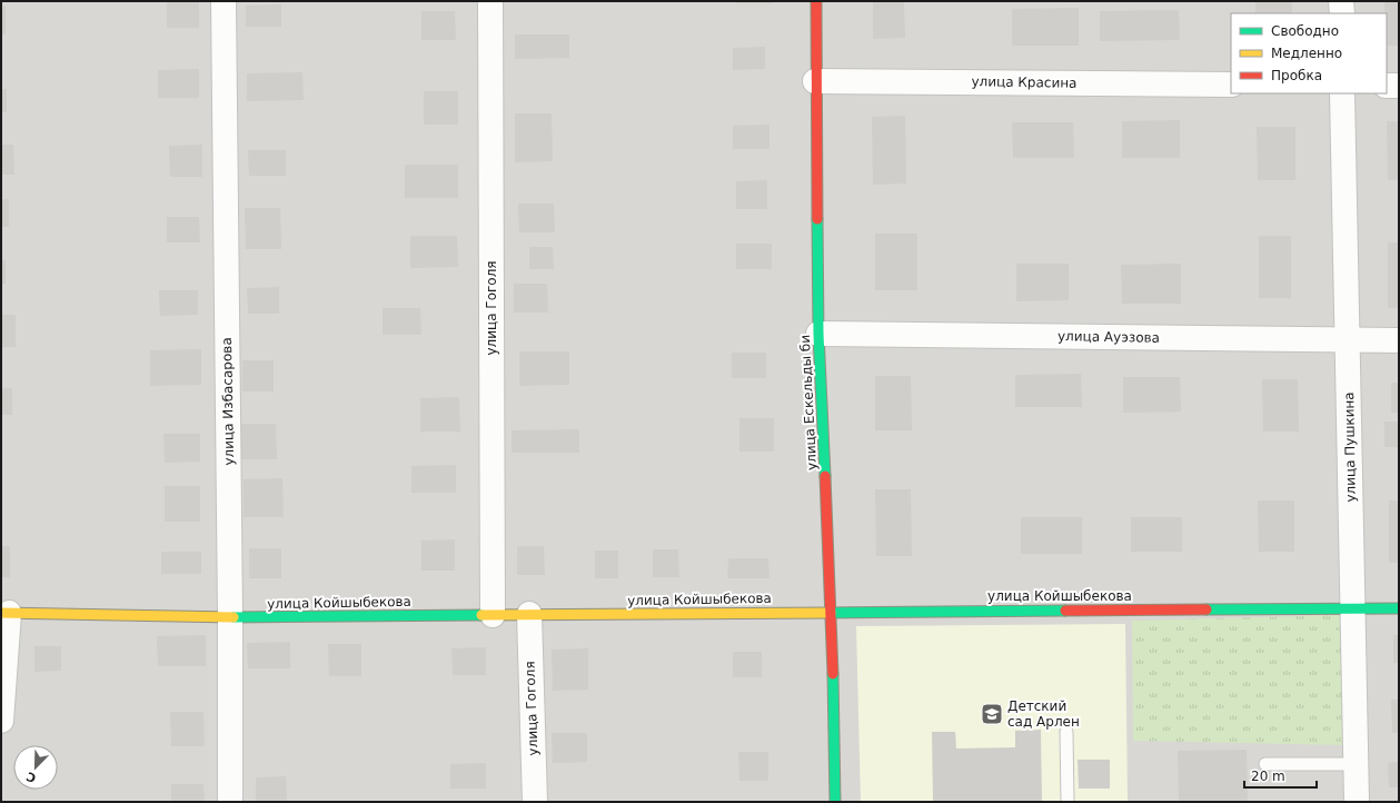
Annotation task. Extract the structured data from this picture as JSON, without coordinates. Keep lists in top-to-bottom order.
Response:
{
  "streets": {
    "street": [
      "улица Красина",
      "улица Гоголя",
      "улица Ауэзова",
      "улица Избасарова",
      "улица Ескельды би",
      "улица Пушкина",
      "улица Койшыбекова"
    ]
  },
  "crossings": [
    ["улица Красина", "улица Ескельды би"],
    ["улица Гоголя", "улица Койшыбекова"],
    ["улица Ауэзова", "улица Ескельды би"],
    ["улица Ауэзова", "улица Пушкина"],
    ["улица Избасарова", "улица Койшыбекова"],
    ["улица Ескельды би", "улица Койшыбекова"],
    ["улица Пушкина", "улица Койшыбекова"]
  ],
  "places": {
    "school or university": ["Детский сад Арлен"]
  },
  "legend": ["Свободно", "Медленно", "Пробка"],
  "scale_bar": "20 m",
  "north": "bottom left"
}
